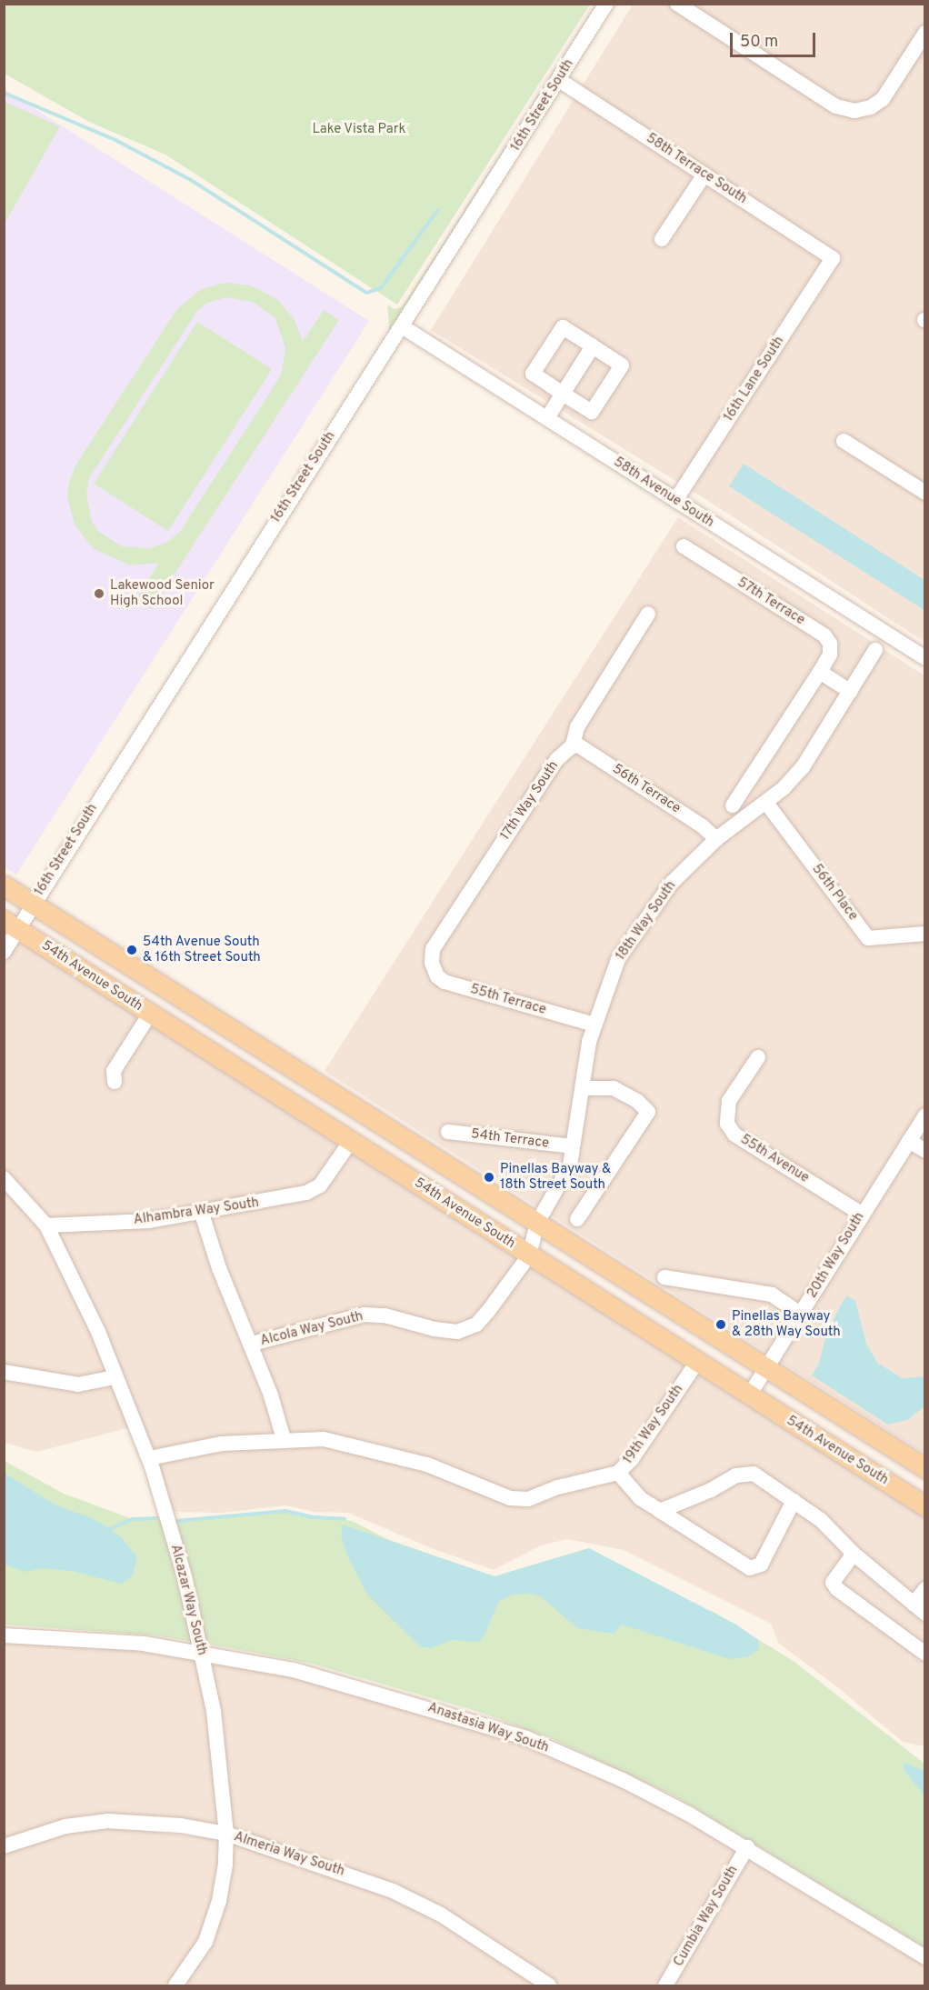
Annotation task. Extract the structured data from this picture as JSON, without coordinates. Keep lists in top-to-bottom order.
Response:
{
  "streets": {
    "main road": ["54th Avenue South"],
    "street": [
      "16th Street South",
      "58th Terrace South",
      "16th Lane South",
      "58th Avenue South",
      "57th Terrace",
      "56th Terrace",
      "17th Way South",
      "56th Place",
      "18th Way South",
      "55th Terrace",
      "54th Terrace",
      "55th Avenue",
      "Alhambra Way South",
      "20th Way South",
      "Alcola Way South",
      "19th Way South",
      "Alcazar Way South",
      "Anastasia Way South",
      "Almeria Way South",
      "Cumbia Way South"
    ]
  },
  "crossings": [
    ["16th Street South", "58th Terrace South"],
    ["16th Street South", "58th Avenue South"],
    ["16th Street South", "54th Avenue South"],
    ["58th Terrace South", "16th Lane South"],
    ["16th Lane South", "58th Avenue South"],
    ["56th Terrace", "17th Way South"],
    ["56th Terrace", "18th Way South"],
    ["17th Way South", "55th Terrace"],
    ["56th Place", "18th Way South"],
    ["18th Way South", "54th Avenue South"],
    ["18th Way South", "55th Terrace"],
    ["18th Way South", "54th Terrace"],
    ["18th Way South", "Alcola Way South"],
    ["54th Avenue South", "Alhambra Way South"],
    ["54th Avenue South", "20th Way South"],
    ["54th Avenue South", "Alcola Way South"],
    ["54th Avenue South", "19th Way South"],
    ["55th Avenue", "20th Way South"],
    ["Alhambra Way South", "Alcazar Way South"],
    ["19th Way South", "Alcazar Way South"],
    ["Alcazar Way South", "Anastasia Way South"],
    ["Alcazar Way South", "Almeria Way South"],
    ["Anastasia Way South", "Cumbia Way South"]
  ],
  "parks": ["Lake Vista Park"],
  "places": [
    "Lakewood Senior High School",
    "54th Avenue South & 16th Street South",
    "Pinellas Bayway & 18th Street South",
    "Pinellas Bayway & 28th Way South"
  ],
  "scale_bar": "50 m"
}
